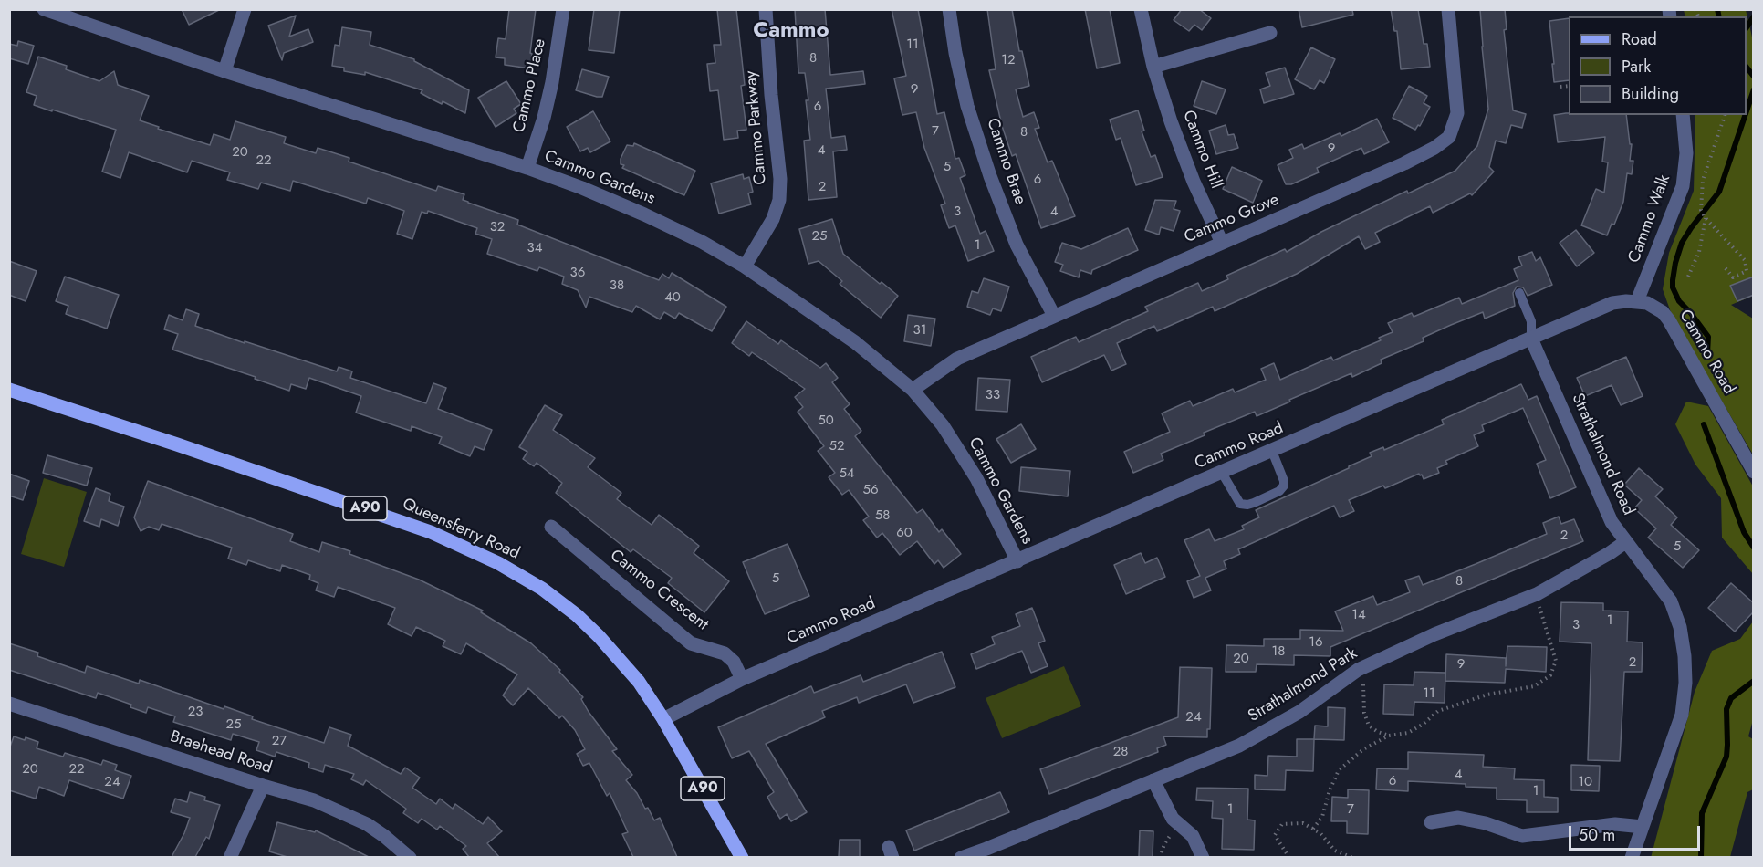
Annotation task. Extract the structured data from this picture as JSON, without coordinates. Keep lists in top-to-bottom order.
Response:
{
  "streets": {
    "main road": ["A90", "Queensferry Road"],
    "street": [
      "Cammo Place",
      "Cammo Parkway",
      "Cammo Hill",
      "Cammo Brae",
      "Cammo Gardens",
      "Cammo Grove",
      "Cammo Walk",
      "Cammo Road",
      "Strathalmond Road",
      "Cammo Crescent",
      "Strathalmond Park",
      "Braehead Road"
    ]
  },
  "crossings": [
    ["Cammo Place", "Cammo Gardens"],
    ["Cammo Parkway", "Cammo Gardens"],
    ["Cammo Hill", "Cammo Grove"],
    ["Cammo Brae", "Cammo Grove"],
    ["Cammo Gardens", "Cammo Grove"],
    ["Cammo Gardens", "Cammo Road"],
    ["Cammo Walk", "Cammo Road"],
    ["Cammo Road", "Strathalmond Road"],
    ["Cammo Road", "Queensferry Road"],
    ["Cammo Road", "Cammo Crescent"],
    ["Strathalmond Road", "Strathalmond Park"]
  ],
  "districts": ["Cammo"],
  "house_numbers": [
    "11",
    "8",
    "12",
    "9",
    "6",
    "7",
    "8",
    "9",
    "4",
    "20",
    "22",
    "5",
    "6",
    "2",
    "3",
    "4",
    "32",
    "25",
    "1",
    "34",
    "36",
    "38",
    "40",
    "31",
    "33",
    "50",
    "52",
    "54",
    "56",
    "58",
    "60",
    "2",
    "5",
    "5",
    "8",
    "14",
    "1",
    "3",
    "16",
    "18",
    "20",
    "2",
    "9",
    "11",
    "23",
    "24",
    "25",
    "27",
    "28",
    "20",
    "22",
    "4",
    "6",
    "24",
    "10",
    "1",
    "1",
    "7"
  ],
  "legend": ["Road", "Park", "Building"],
  "scale_bar": "50 m"
}
